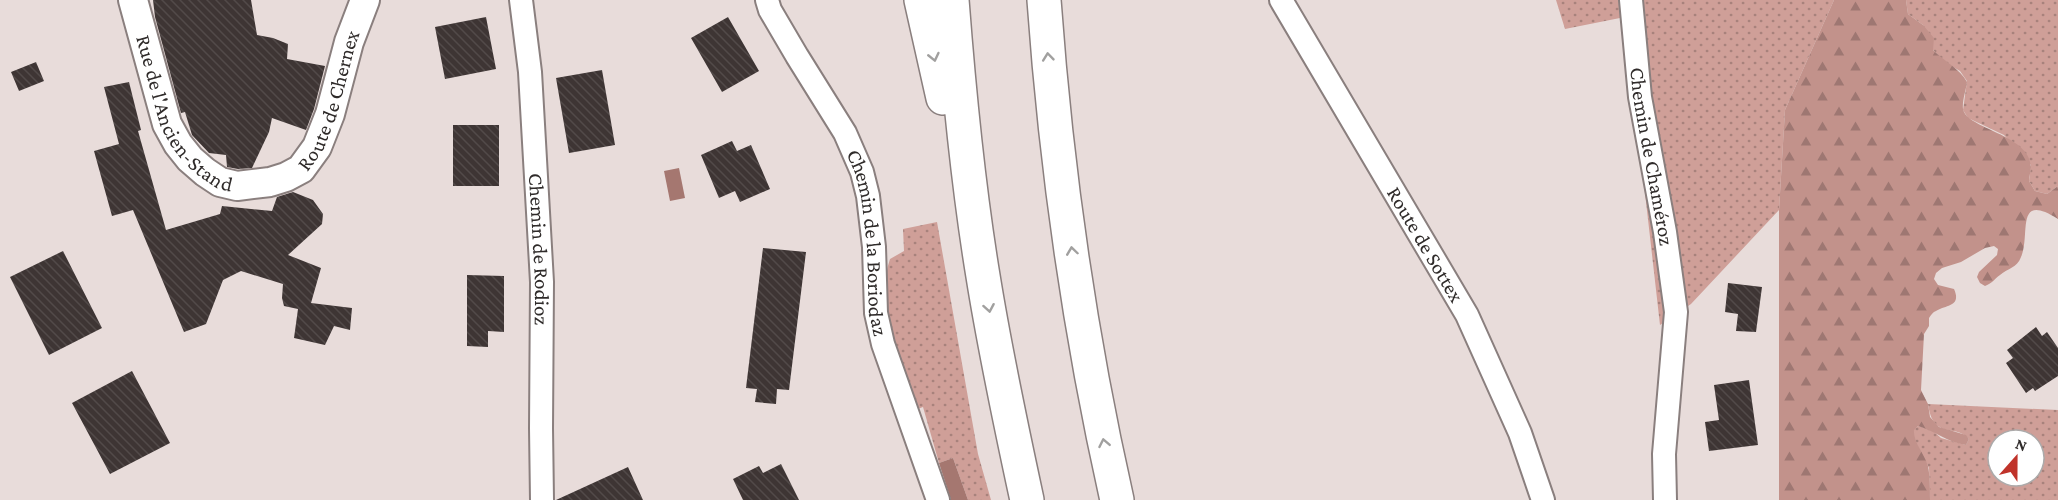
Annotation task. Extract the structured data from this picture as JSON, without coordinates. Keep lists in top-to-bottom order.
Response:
{
  "streets": {
    "street": [
      "Route de Chernex",
      "Rue de l'Ancien-Stand",
      "Chemin de Chaméroz",
      "Chemin de la Boriodaz",
      "Route de Sottex",
      "Chemin de Rodioz"
    ]
  },
  "crossings": [
    ["Route de Chernex", "Rue de l'Ancien-Stand"]
  ],
  "north": "top"
}
